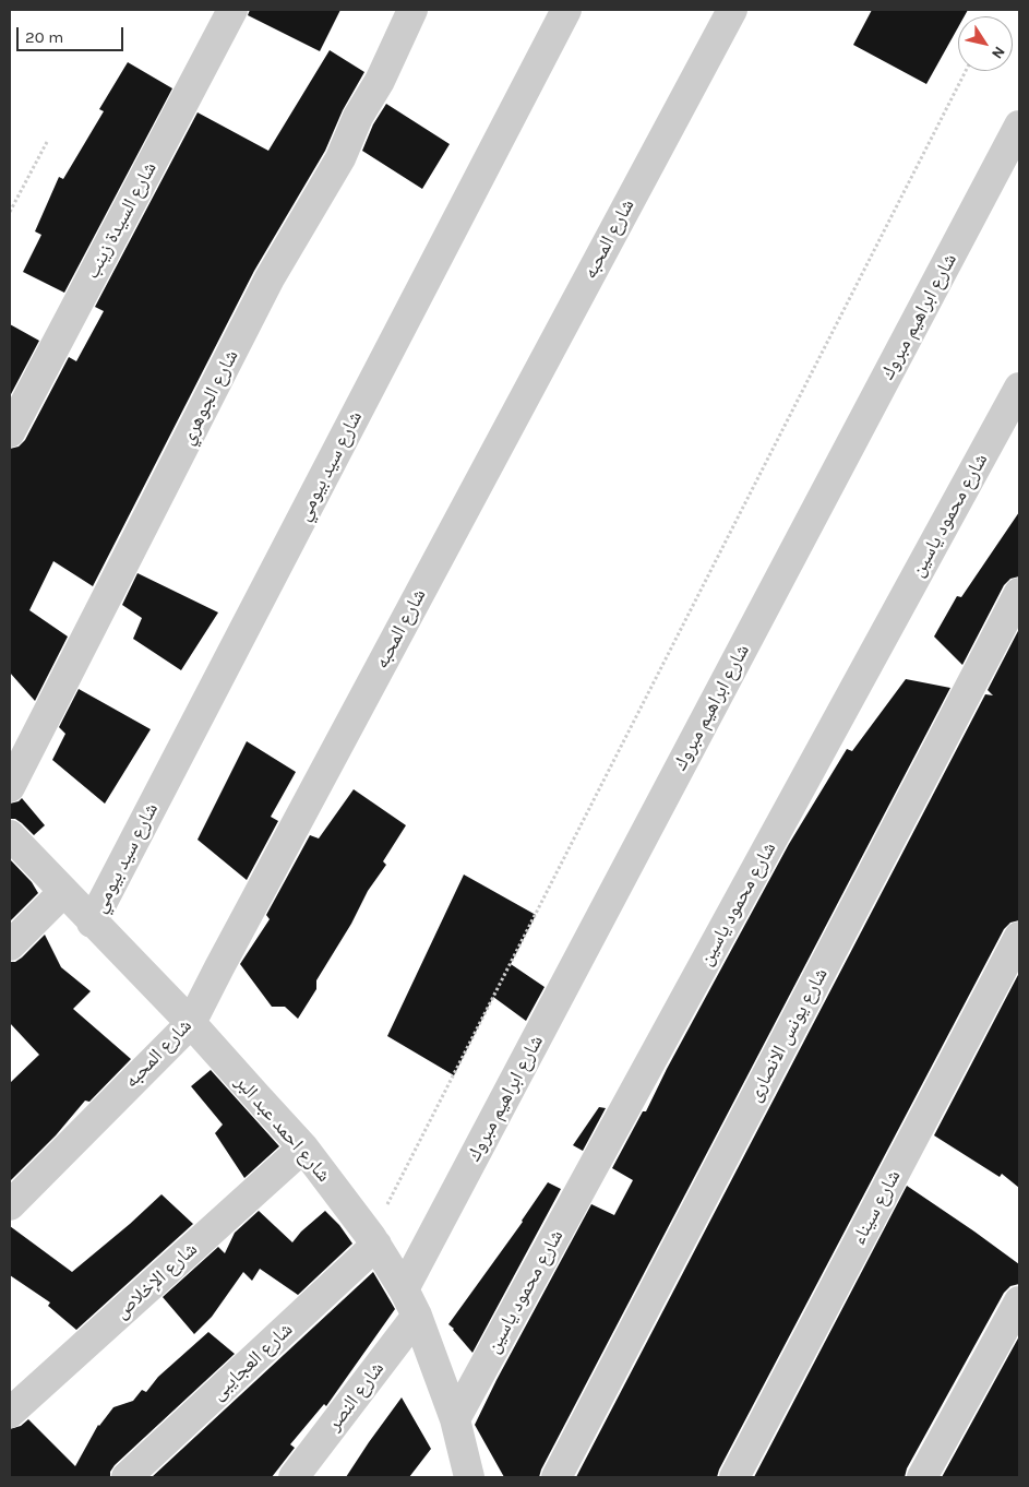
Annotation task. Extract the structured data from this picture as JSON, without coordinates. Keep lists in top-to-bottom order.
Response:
{
  "streets": {
    "street": [
      "شارع السيدة زينب",
      "شارع المحبه",
      "شارع ابراهيم مبروك",
      "شارع الجوهري",
      "شارع سيد بيومي",
      "شارع محمود ياسين",
      "شارع يونس الانصارى",
      "شارع احمد عبد البر",
      "شارع سيناء",
      "شارع الإخلاص",
      "شارع العجايبى",
      "شارع النصر"
    ]
  },
  "crossings": [
    ["شارع المحبه", "شارع احمد عبد البر"],
    ["شارع ابراهيم مبروك", "شارع احمد عبد البر"],
    ["شارع ابراهيم مبروك", "شارع النصر"],
    ["شارع سيد بيومي", "شارع احمد عبد البر"],
    ["شارع محمود ياسين", "شارع احمد عبد البر"],
    ["شارع احمد عبد البر", "شارع الإخلاص"],
    ["شارع احمد عبد البر", "شارع العجايبى"],
    ["شارع احمد عبد البر", "شارع النصر"]
  ],
  "scale_bar": "20 m",
  "north": "bottom right"
}
